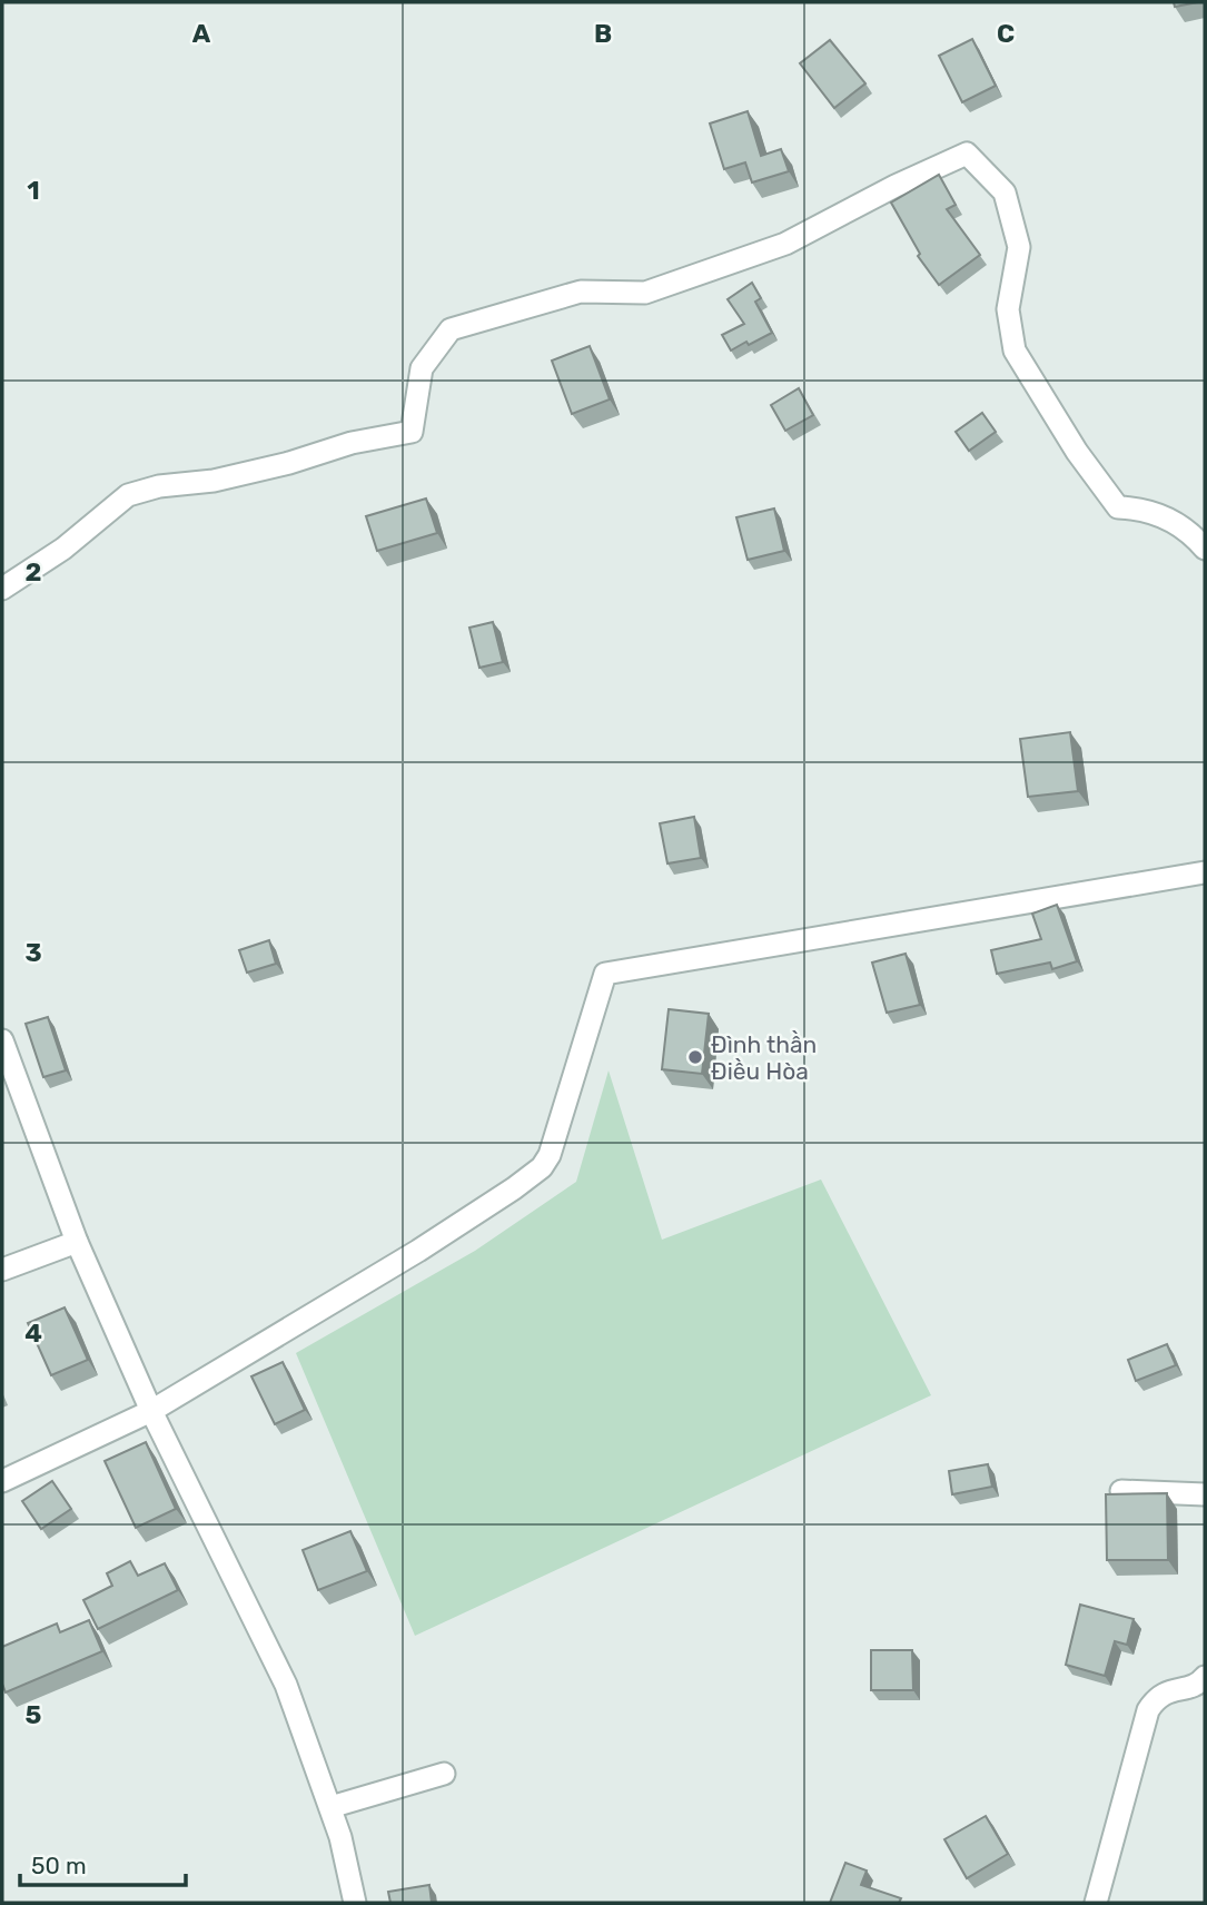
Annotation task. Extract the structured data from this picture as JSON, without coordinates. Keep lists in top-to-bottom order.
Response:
{
  "places": ["Đình thần Điều Hòa"],
  "scale_bar": "50 m",
  "grid": {
    "columns": ["A", "B", "C"],
    "rows": [
      "1",
      "2",
      "3",
      "4",
      "5"
    ]
  }
}
